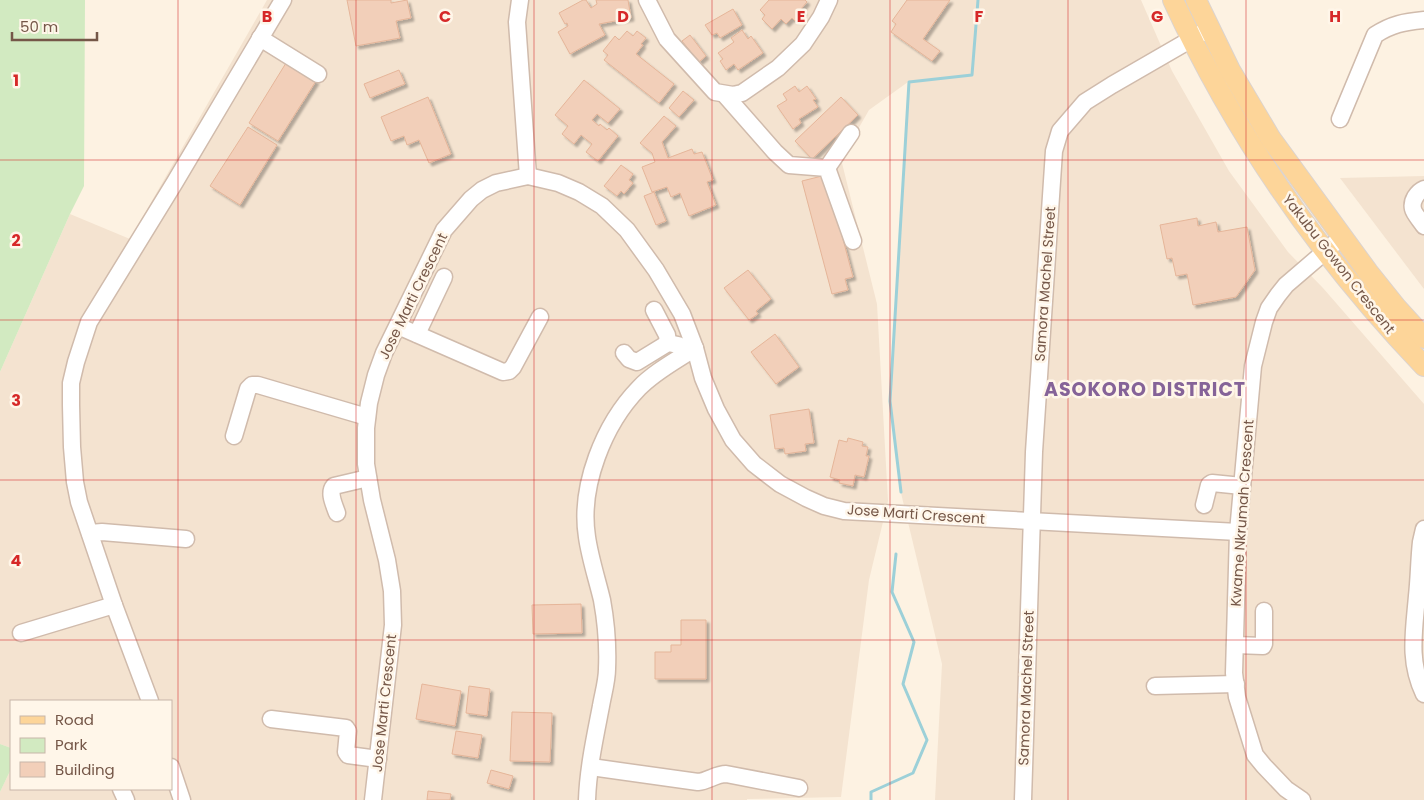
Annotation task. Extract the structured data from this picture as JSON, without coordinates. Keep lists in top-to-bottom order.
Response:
{
  "streets": {
    "main road": ["Yakubu Gowon Crescent"],
    "street": ["Samora Machel Street", "Jose Marti Crescent", "Kwame Nkrumah Crescent"]
  },
  "crossings": [
    ["Yakubu Gowon Crescent", "Samora Machel Street"],
    ["Yakubu Gowon Crescent", "Kwame Nkrumah Crescent"],
    ["Samora Machel Street", "Jose Marti Crescent"],
    ["Jose Marti Crescent", "Kwame Nkrumah Crescent"]
  ],
  "districts": ["ASOKORO DISTRICT"],
  "legend": ["Road", "Park", "Building"],
  "scale_bar": "50 m",
  "grid": {
    "columns": [
      "B",
      "C",
      "D",
      "E",
      "F",
      "G",
      "H"
    ],
    "rows": [
      "1",
      "2",
      "3",
      "4"
    ]
  }
}
